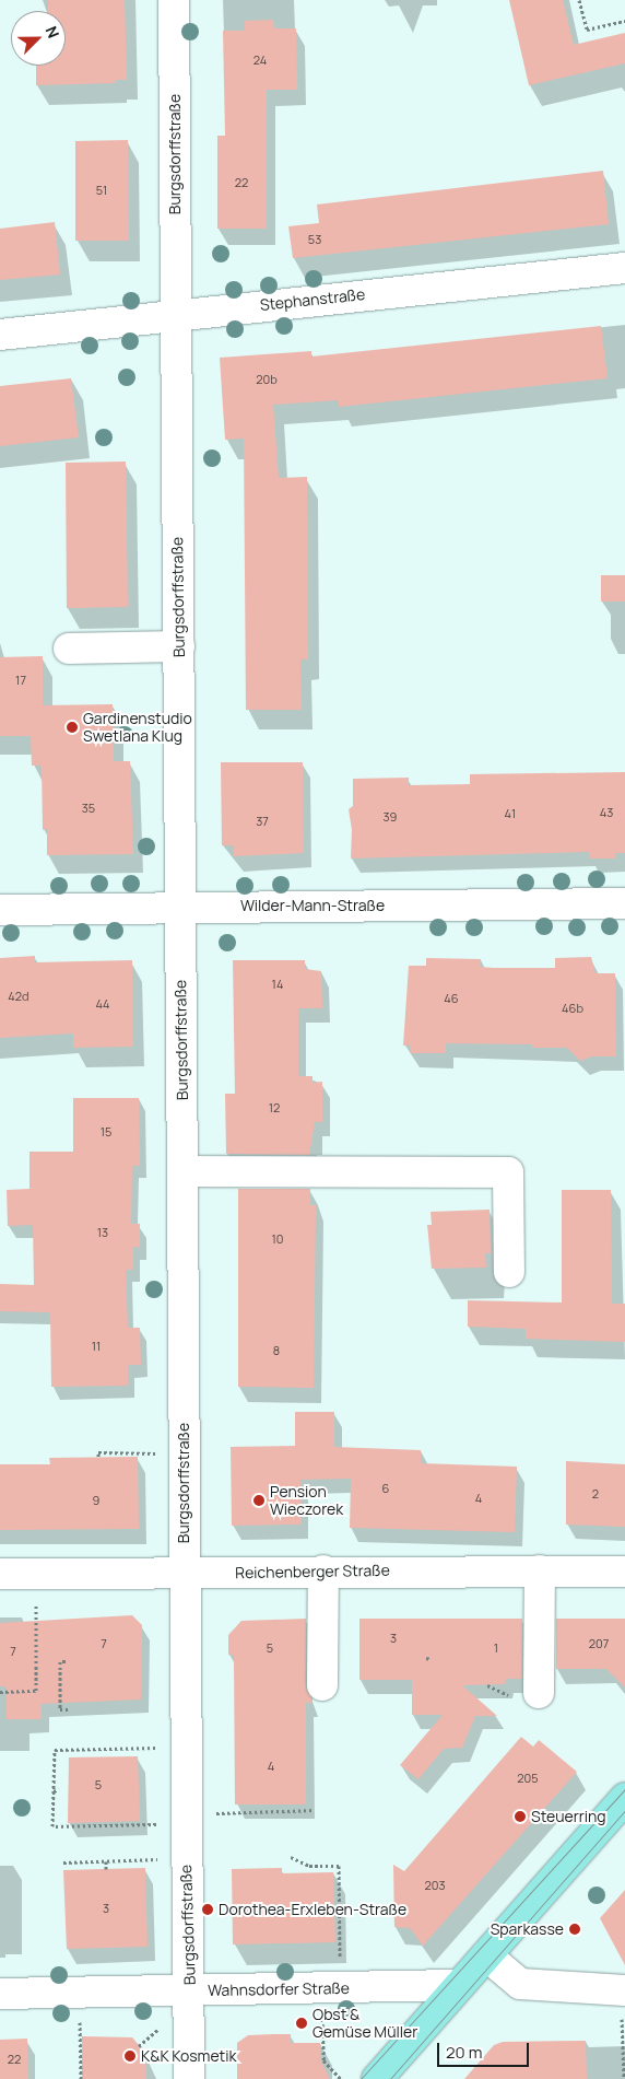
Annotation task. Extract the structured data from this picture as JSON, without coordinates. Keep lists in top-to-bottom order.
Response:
{
  "streets": {
    "street": [
      "Burgsdorffstraße",
      "Stephanstraße",
      "Wilder-Mann-Straße",
      "Reichenberger Straße",
      "Wahnsdorfer Straße"
    ]
  },
  "crossings": [
    ["Burgsdorffstraße", "Stephanstraße"],
    ["Burgsdorffstraße", "Wilder-Mann-Straße"],
    ["Burgsdorffstraße", "Reichenberger Straße"],
    ["Burgsdorffstraße", "Wahnsdorfer Straße"]
  ],
  "places": [
    "Gardinenstudio Swetlana Klug",
    "Pension Wieczorek",
    "Steuerring",
    "Dorothea-Erxleben-Straße",
    "Sparkasse",
    "Obst & Gemüse Müller",
    "K&K Kosmetik"
  ],
  "house_numbers": [
    "24",
    "22",
    "51",
    "53",
    "20b",
    "17",
    "35",
    "43",
    "41",
    "39",
    "37",
    "14",
    "42d",
    "46",
    "44",
    "46b",
    "12",
    "15",
    "13",
    "10",
    "11",
    "8",
    "6",
    "2",
    "4",
    "9",
    "3",
    "7",
    "207",
    "5",
    "1",
    "7",
    "4",
    "205",
    "5",
    "203",
    "3",
    "22"
  ],
  "scale_bar": "20 m",
  "north": "top right"
}
